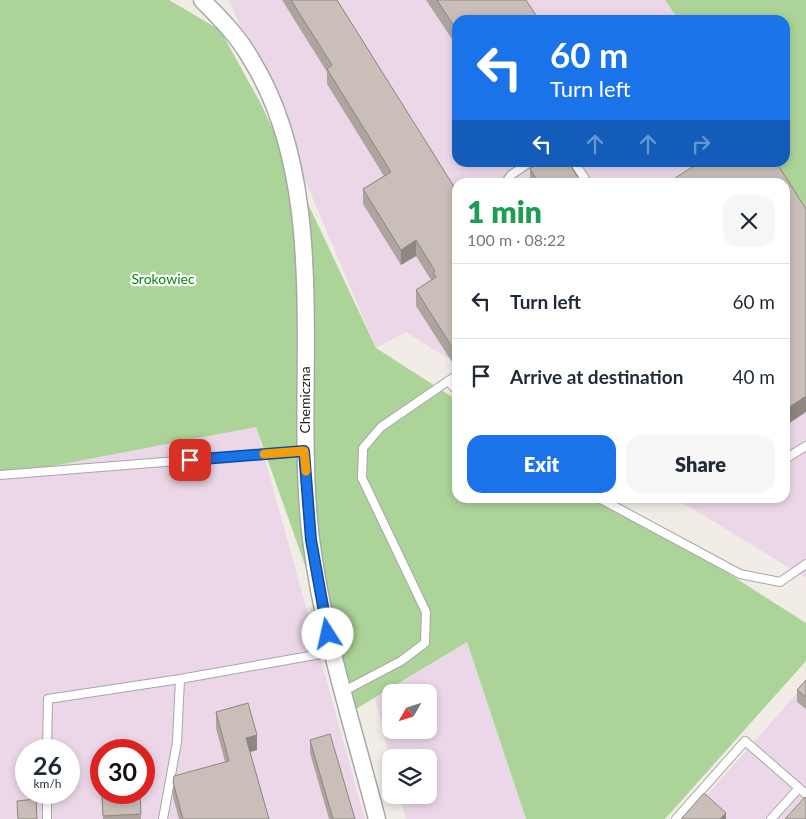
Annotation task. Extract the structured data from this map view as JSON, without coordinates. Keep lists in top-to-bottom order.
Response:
{
  "streets": {
    "street": ["Chemiczna"]
  },
  "parks": ["Srokowiec"],
  "north": "bottom left",
  "page": {
    "turn": ["60 m", "Turn left"],
    "heading": ["1 min", "100 m · 08:22"],
    "list": [
      {
        "name": "Turn left",
        "value": "60 m"
      },
      {
        "name": "Arrive at destination",
        "value": "40 m"
      }
    ],
    "buttons": ["Exit", "Share"],
    "speed": "26 km/h",
    "limit": "30"
  }
}
